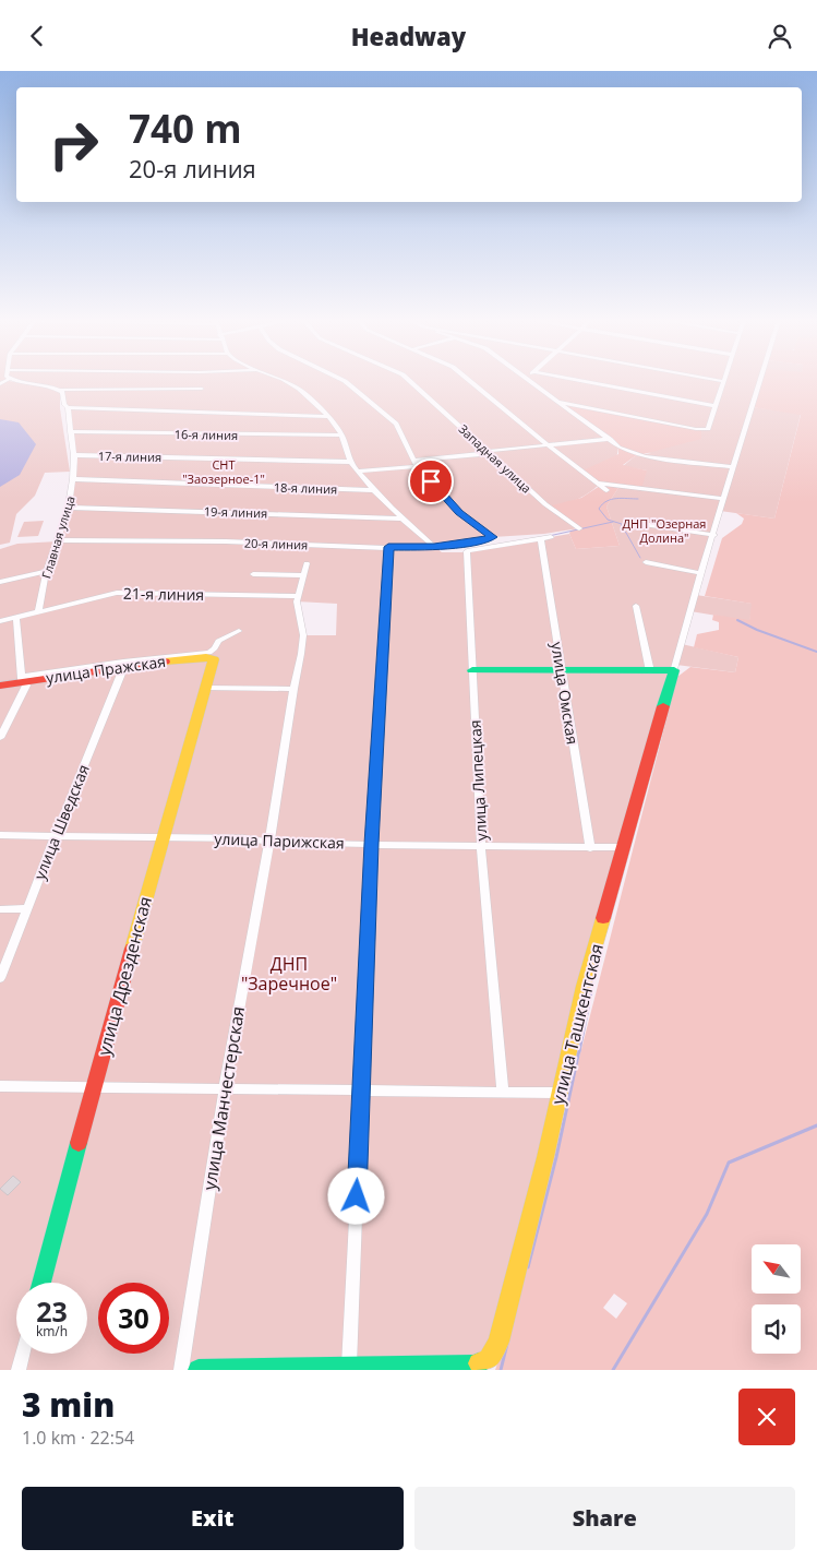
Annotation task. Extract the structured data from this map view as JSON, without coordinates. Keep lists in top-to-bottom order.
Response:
{
  "streets": {
    "street": [
      "16-я линия",
      "17-я линия",
      "Западная улица",
      "18-я линия",
      "19-я линия",
      "Главная улица",
      "20-я линия",
      "21-я линия",
      "улица Пражская",
      "улица Омская",
      "улица Липецкая",
      "улица Шведская",
      "улица Парижская",
      "улица Дрезденская",
      "улица Ташкентская",
      "улица Манчестерская"
    ]
  },
  "crossings": [
    ["16-я линия", "Главная улица"],
    ["17-я линия", "Главная улица"],
    ["18-я линия", "Главная улица"],
    ["19-я линия", "Главная улица"],
    ["Главная улица", "20-я линия"],
    ["Главная улица", "21-я линия"],
    ["21-я линия", "улица Манчестерская"],
    ["улица Пражская", "улица Шведская"],
    ["улица Пражская", "улица Дрезденская"],
    ["улица Омская", "улица Липецкая"],
    ["улица Омская", "улица Парижская"],
    ["улица Липецкая", "улица Парижская"],
    ["улица Шведская", "улица Парижская"],
    ["улица Парижская", "улица Дрезденская"],
    ["улица Парижская", "улица Ташкентская"],
    ["улица Парижская", "улица Манчестерская"]
  ],
  "parks": ["СНТ \"Заозерное-1\"", "ДНП \"Озерная Долина\"", "ДНП \"Заречное\""],
  "north": "top left",
  "page": {
    "header": "Headway",
    "turn": ["740 m", "20-я линия"],
    "speed": "23 km/h",
    "limit": "30",
    "heading": ["3 min", "1.0 km · 22:54"],
    "buttons": ["Exit", "Share"]
  }
}
